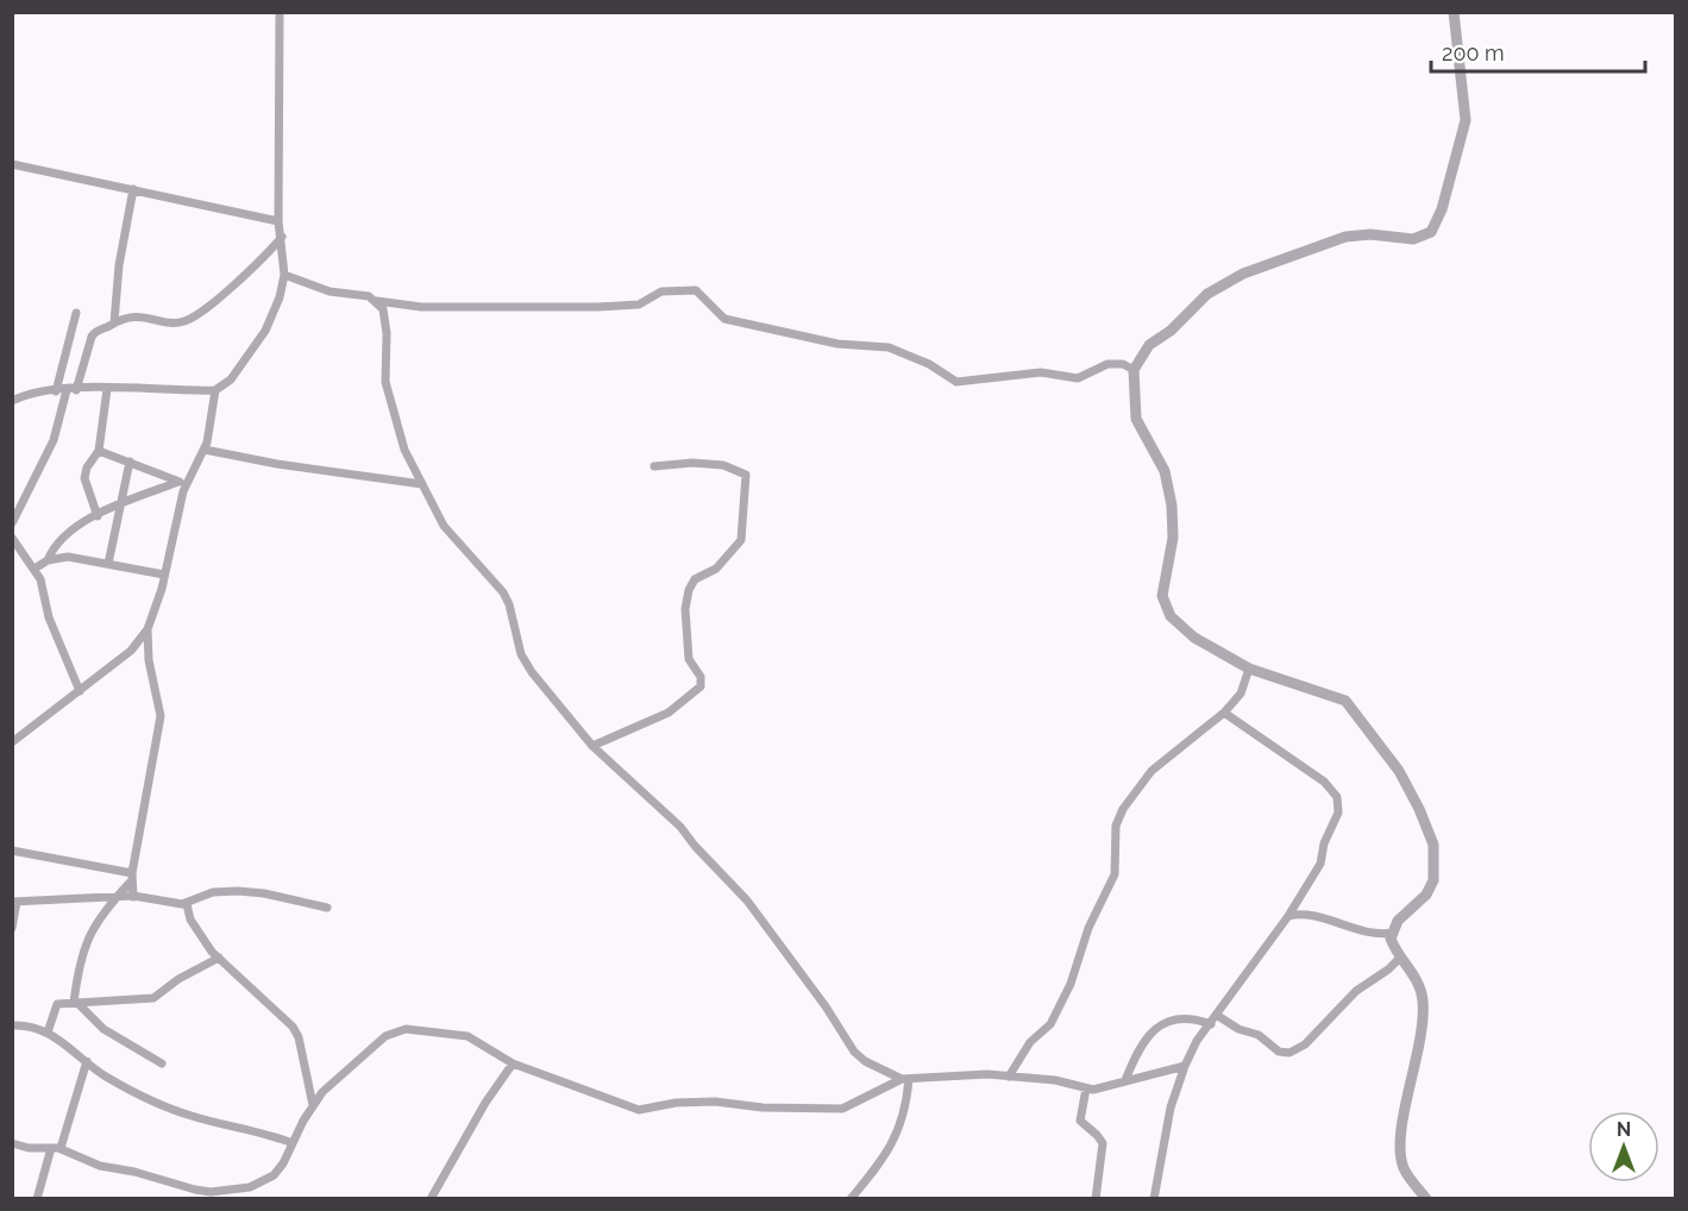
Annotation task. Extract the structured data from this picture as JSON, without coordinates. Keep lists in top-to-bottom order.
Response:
{
  "scale_bar": "200 m",
  "north": "top"
}
